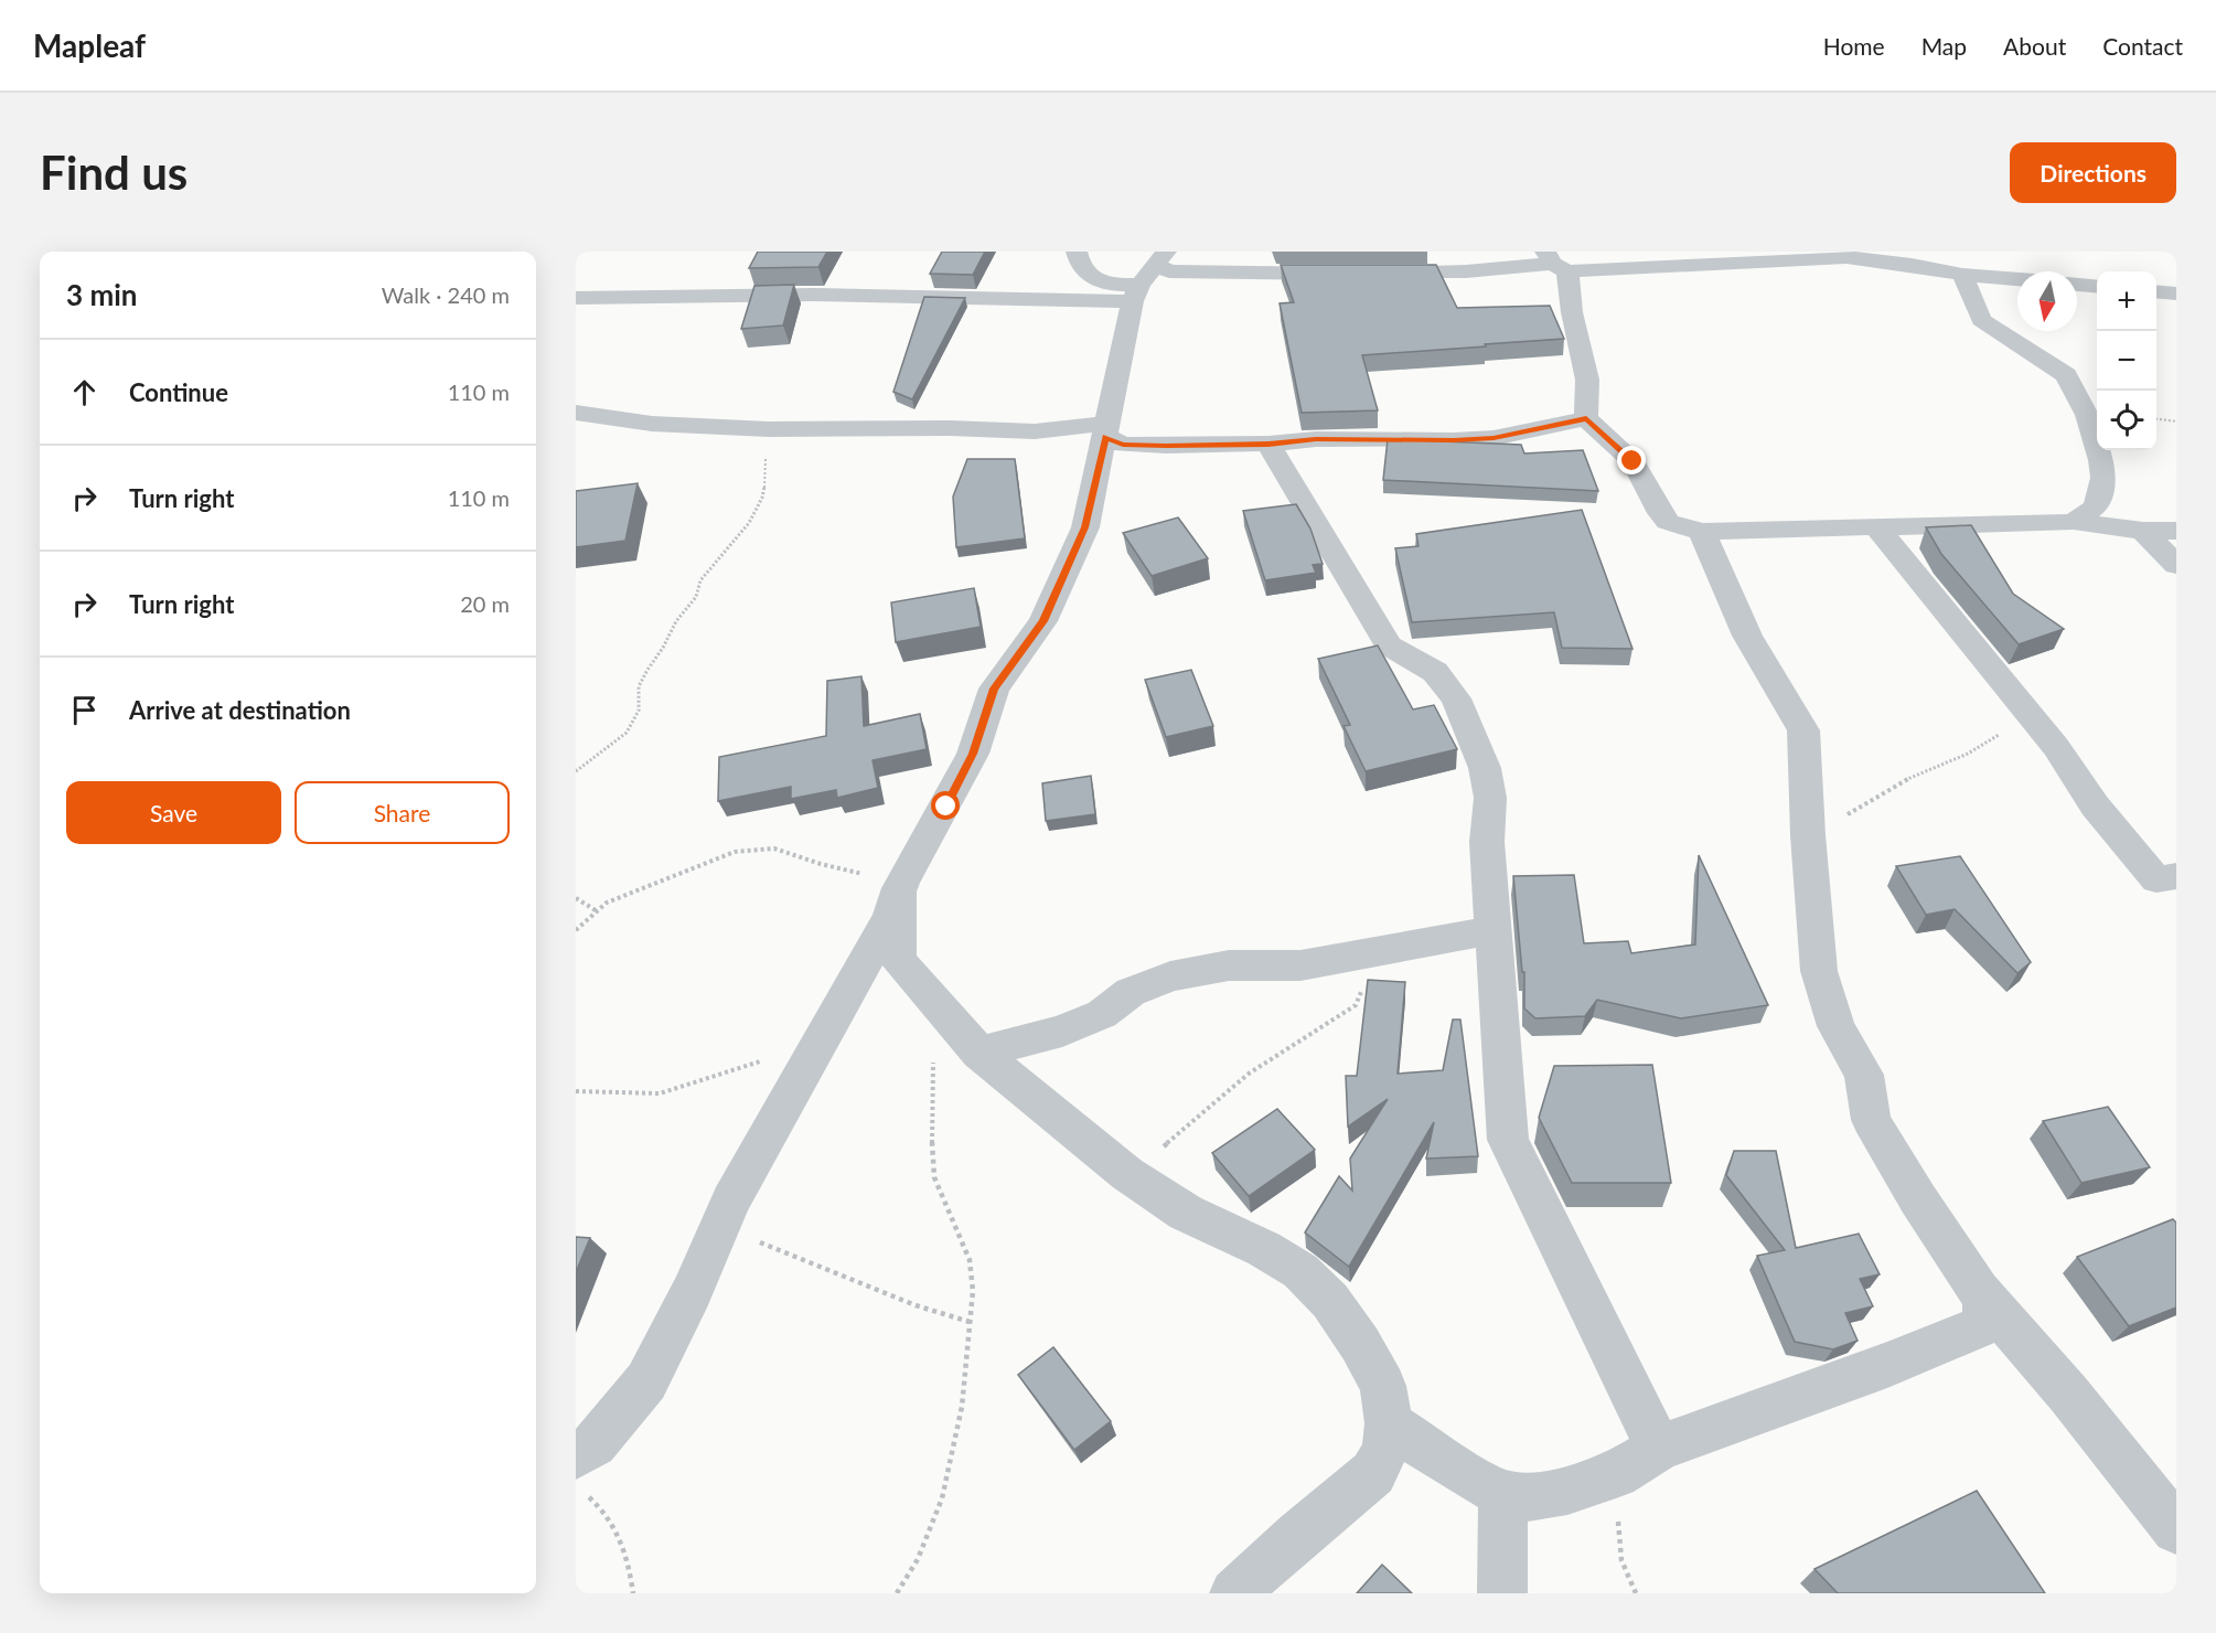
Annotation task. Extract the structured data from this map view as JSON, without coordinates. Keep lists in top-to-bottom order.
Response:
{
  "north": "bottom",
  "page": {
    "header": "Mapleaf",
    "nav": [
      "Home",
      "Map",
      "About",
      "Contact"
    ],
    "buttons": [
      "Directions",
      ["Save", "Share"]
    ],
    "title": "Find us",
    "heading": ["3 min", "Walk · 240 m"],
    "map_buttons": ["+", "−"],
    "list": [
      ["Continue", "110 m"],
      ["Turn right", "110 m"],
      ["Turn right", "20 m"],
      "Arrive at destination"
    ]
  }
}
